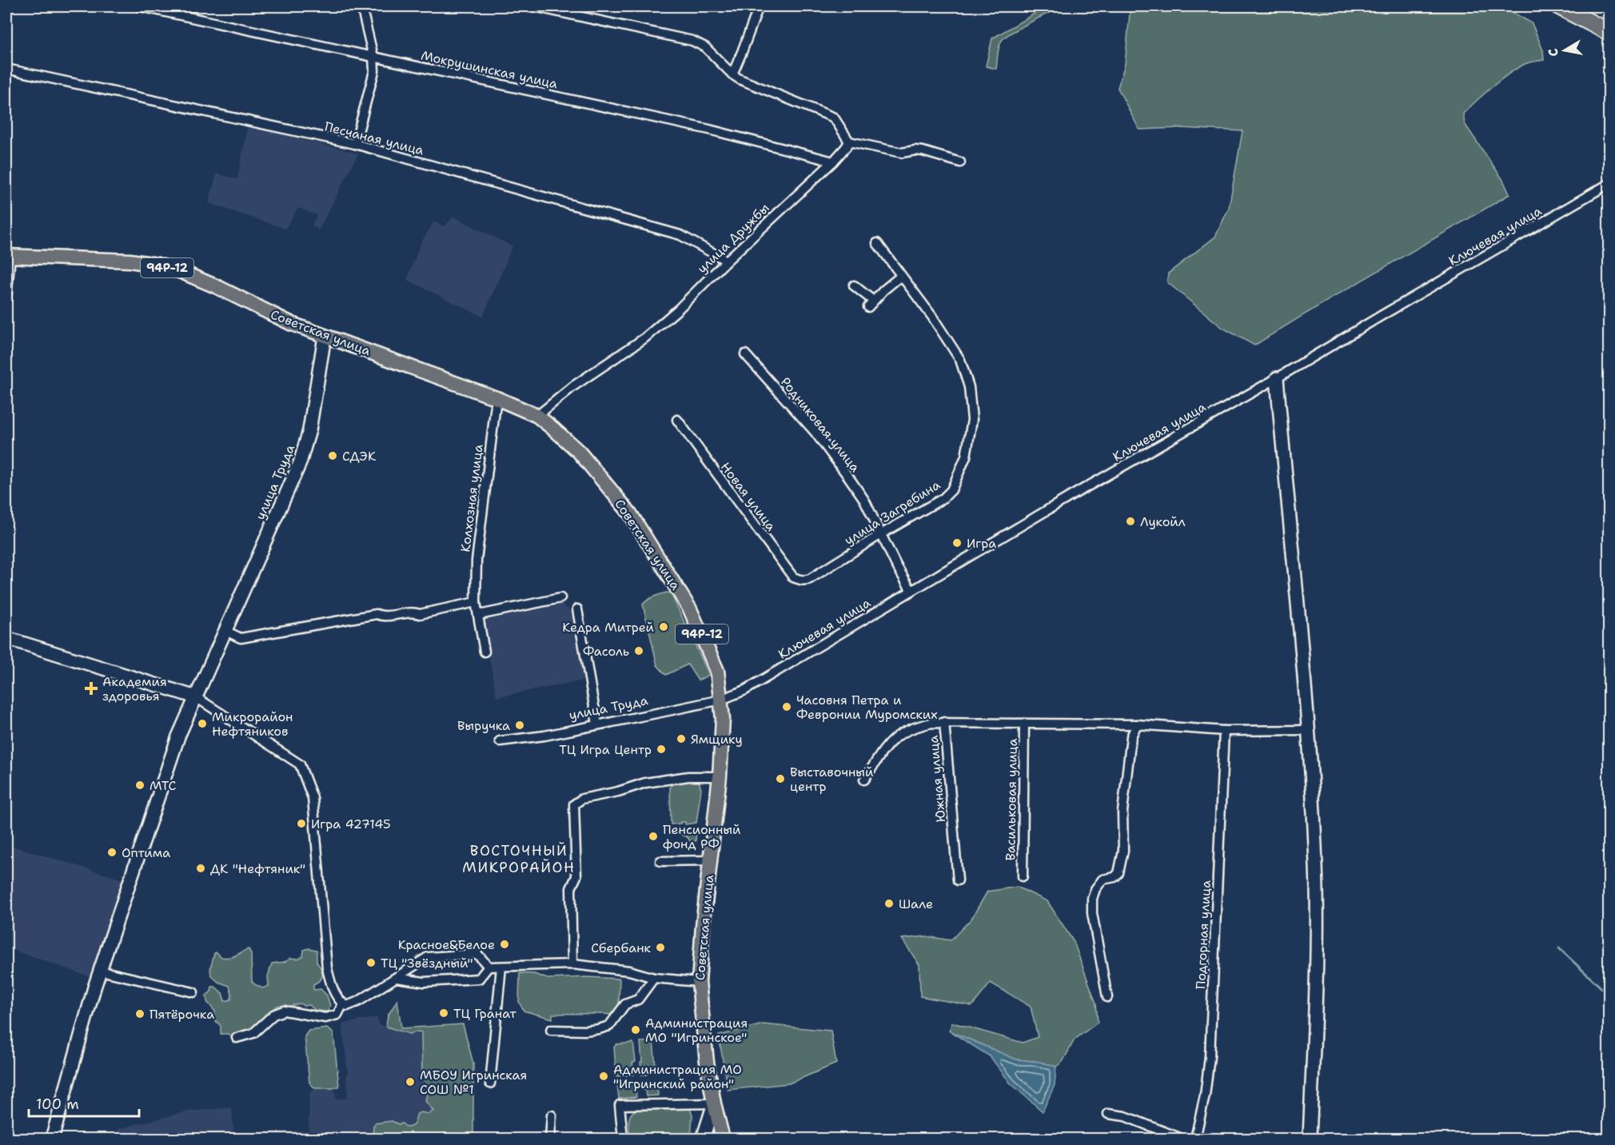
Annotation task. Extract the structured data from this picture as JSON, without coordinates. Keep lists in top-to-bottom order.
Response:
{
  "streets": {
    "main road": ["94Р-12", "Советская улица"],
    "street": [
      "Мокрушинская улица",
      "Песчаная улица",
      "Ключевая улица",
      "улица Дружбы",
      "Родниковая улица",
      "улица Труда",
      "Новая улица",
      "Колхозная улица",
      "улица Загребина",
      "Южная улица",
      "Васильковая улица",
      "Подгорная улица"
    ]
  },
  "crossings": [
    ["Мокрушинская улица", "улица Дружбы"],
    ["Песчаная улица", "улица Дружбы"],
    ["Ключевая улица", "Советская улица"],
    ["Ключевая улица", "Родниковая улица"],
    ["Ключевая улица", "улица Труда"],
    ["улица Дружбы", "Советская улица"],
    ["Советская улица", "улица Труда"],
    ["Советская улица", "Колхозная улица"],
    ["Родниковая улица", "улица Загребина"],
    ["Новая улица", "улица Загребина"]
  ],
  "districts": ["ВОСТОЧНЫЙ МИКРОРАЙОН"],
  "places": {
    "other": [
      "СДЭК",
      "Лукойл",
      "Игра",
      "Кедра Митрей",
      "Фасоль",
      "Часовня Петра и Февронии Муромских",
      "Микрорайон Нефтяников",
      "Выручка",
      "Ямщику",
      "ТЦ Игра Центр",
      "Выставочный центр",
      "МТС",
      "Игра 427145",
      "Пенсионный фонд РФ",
      "Оптима",
      "ДК \"Нефтяник\"",
      "Шале",
      "Красное&Белое",
      "Сбербанк",
      "ТЦ \"Звёздный\"",
      "ТЦ Гранат",
      "Пятёрочка",
      "Администрация МО \"Игринское\"",
      "Администрация МО \"Игринский район\"",
      "МБОУ Игринская СОШ №1"
    ],
    "health": ["Академия здоровья"]
  },
  "scale_bar": "100 m",
  "north": "left"
}
